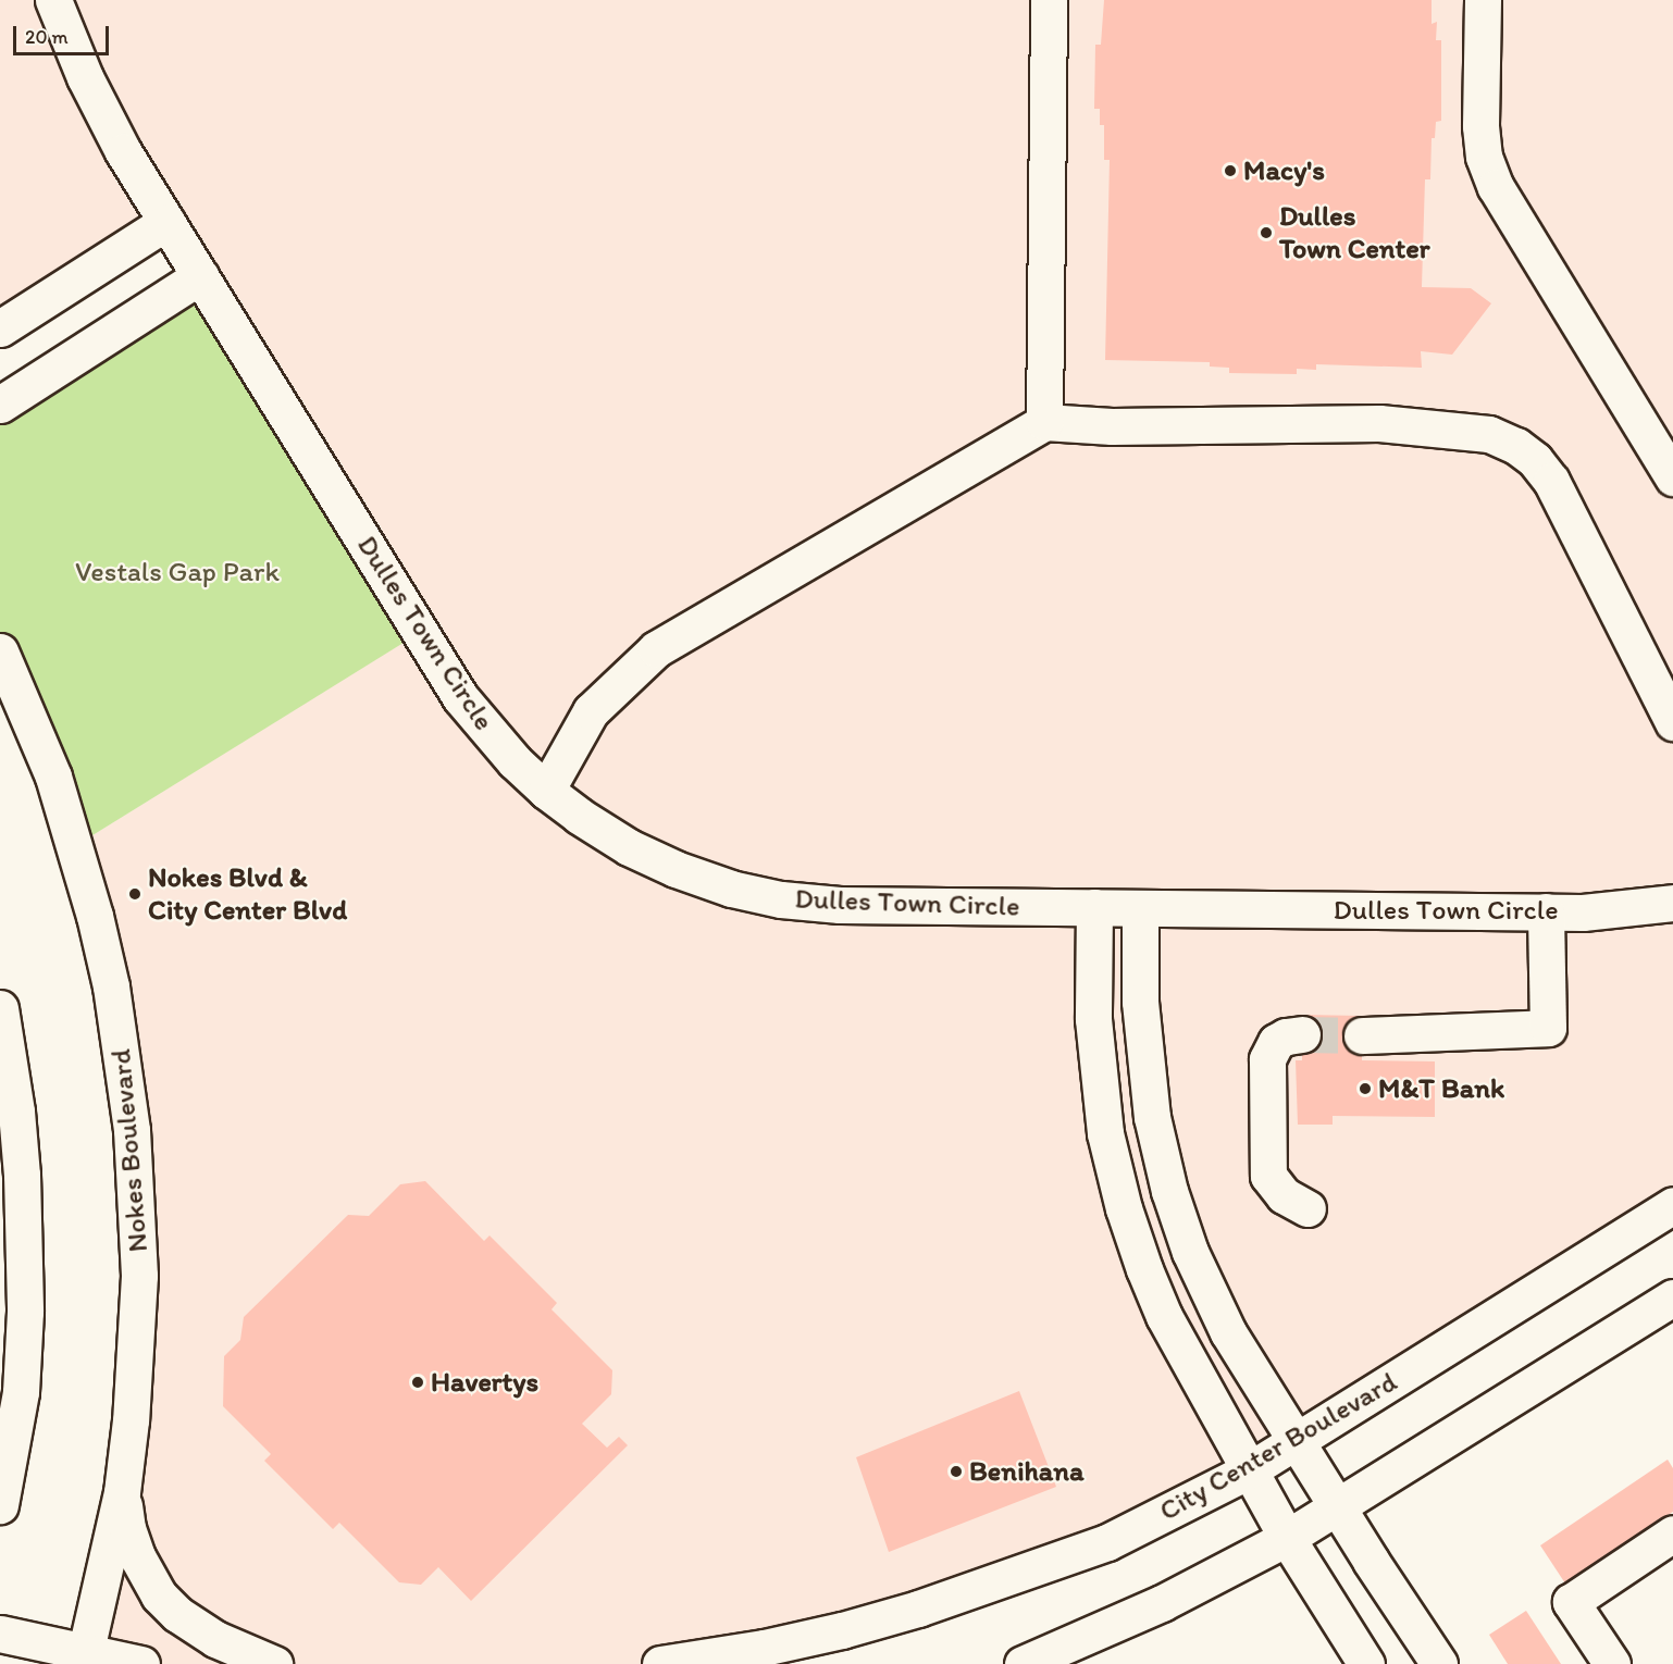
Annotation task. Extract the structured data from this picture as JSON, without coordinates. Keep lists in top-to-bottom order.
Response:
{
  "streets": {
    "street": ["Dulles Town Circle", "Nokes Boulevard", "City Center Boulevard"]
  },
  "parks": ["Vestals Gap Park"],
  "places": [
    "Macy's",
    "Dulles Town Center",
    "Nokes Blvd & City Center Blvd",
    "M&T Bank",
    "Havertys",
    "Benihana"
  ],
  "scale_bar": "20 m"
}
